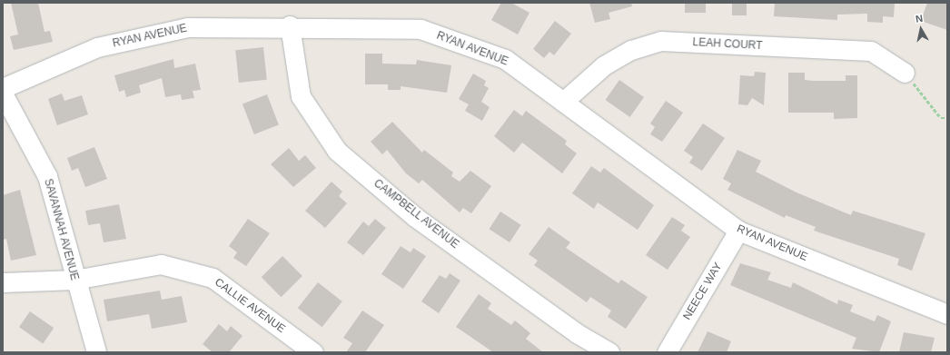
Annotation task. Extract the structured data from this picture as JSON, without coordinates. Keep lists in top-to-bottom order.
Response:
{
  "streets": {
    "street": [
      "RYAN AVENUE",
      "LEAH COURT",
      "CAMPBELL AVENUE",
      "SAVANNAH AVENUE",
      "NEECE WAY",
      "CALLIE AVENUE"
    ]
  },
  "crossings": [
    ["RYAN AVENUE", "LEAH COURT"],
    ["RYAN AVENUE", "CAMPBELL AVENUE"],
    ["RYAN AVENUE", "NEECE WAY"],
    ["SAVANNAH AVENUE", "CALLIE AVENUE"]
  ],
  "north": "top"
}
